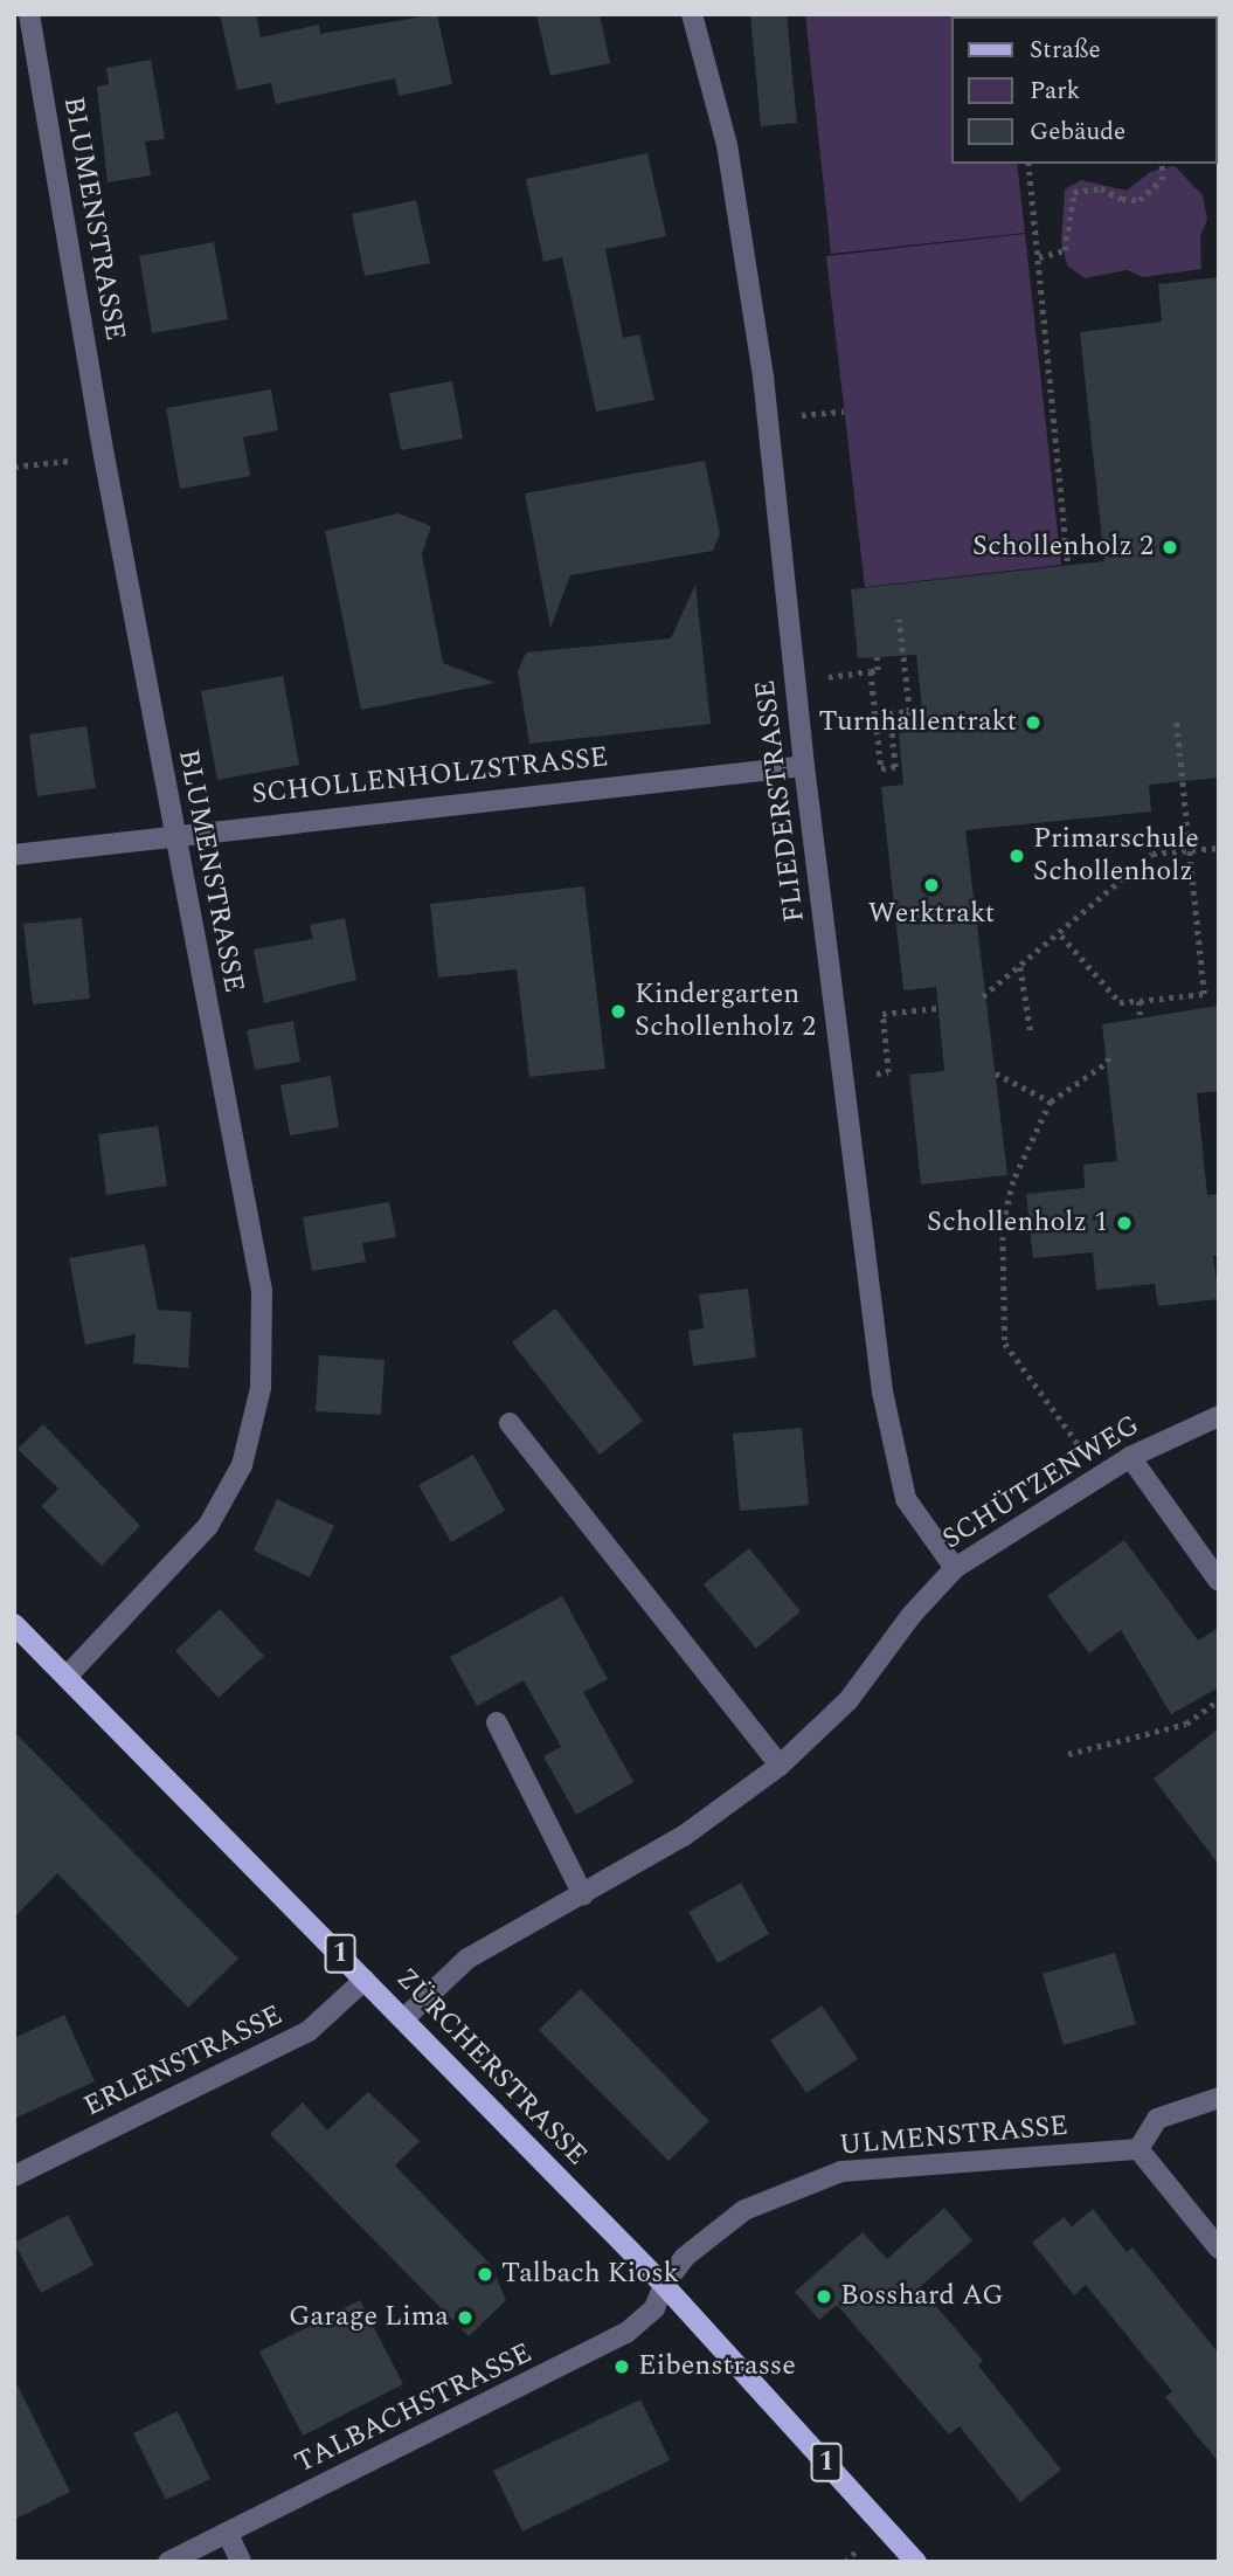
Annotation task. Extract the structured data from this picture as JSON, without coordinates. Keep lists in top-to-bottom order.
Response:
{
  "streets": {
    "main road": ["1", "ZÜRCHERSTRASSE"],
    "street": [
      "BLUMENSTRASSE",
      "SCHOLLENHOLZSTRASSE",
      "FLIEDERSTRASSE",
      "SCHÜTZENWEG",
      "ERLENSTRASSE",
      "ULMENSTRASSE",
      "TALBACHSTRASSE"
    ]
  },
  "crossings": [
    ["BLUMENSTRASSE", "SCHOLLENHOLZSTRASSE"],
    ["BLUMENSTRASSE", "ZÜRCHERSTRASSE"],
    ["SCHOLLENHOLZSTRASSE", "FLIEDERSTRASSE"],
    ["FLIEDERSTRASSE", "SCHÜTZENWEG"],
    ["SCHÜTZENWEG", "ZÜRCHERSTRASSE"],
    ["ERLENSTRASSE", "ZÜRCHERSTRASSE"],
    ["ZÜRCHERSTRASSE", "ULMENSTRASSE"],
    ["ZÜRCHERSTRASSE", "TALBACHSTRASSE"],
    ["ULMENSTRASSE", "TALBACHSTRASSE"]
  ],
  "places": [
    "Schollenholz 2",
    "Turnhallentrakt",
    "Primarschule Schollenholz",
    "Werktrakt",
    "Kindergarten Schollenholz 2",
    "Schollenholz 1",
    "Talbach Kiosk",
    "Bosshard AG",
    "Garage Lima",
    "Eibenstrasse"
  ],
  "legend": ["Straße", "Park", "Gebäude"]
}
